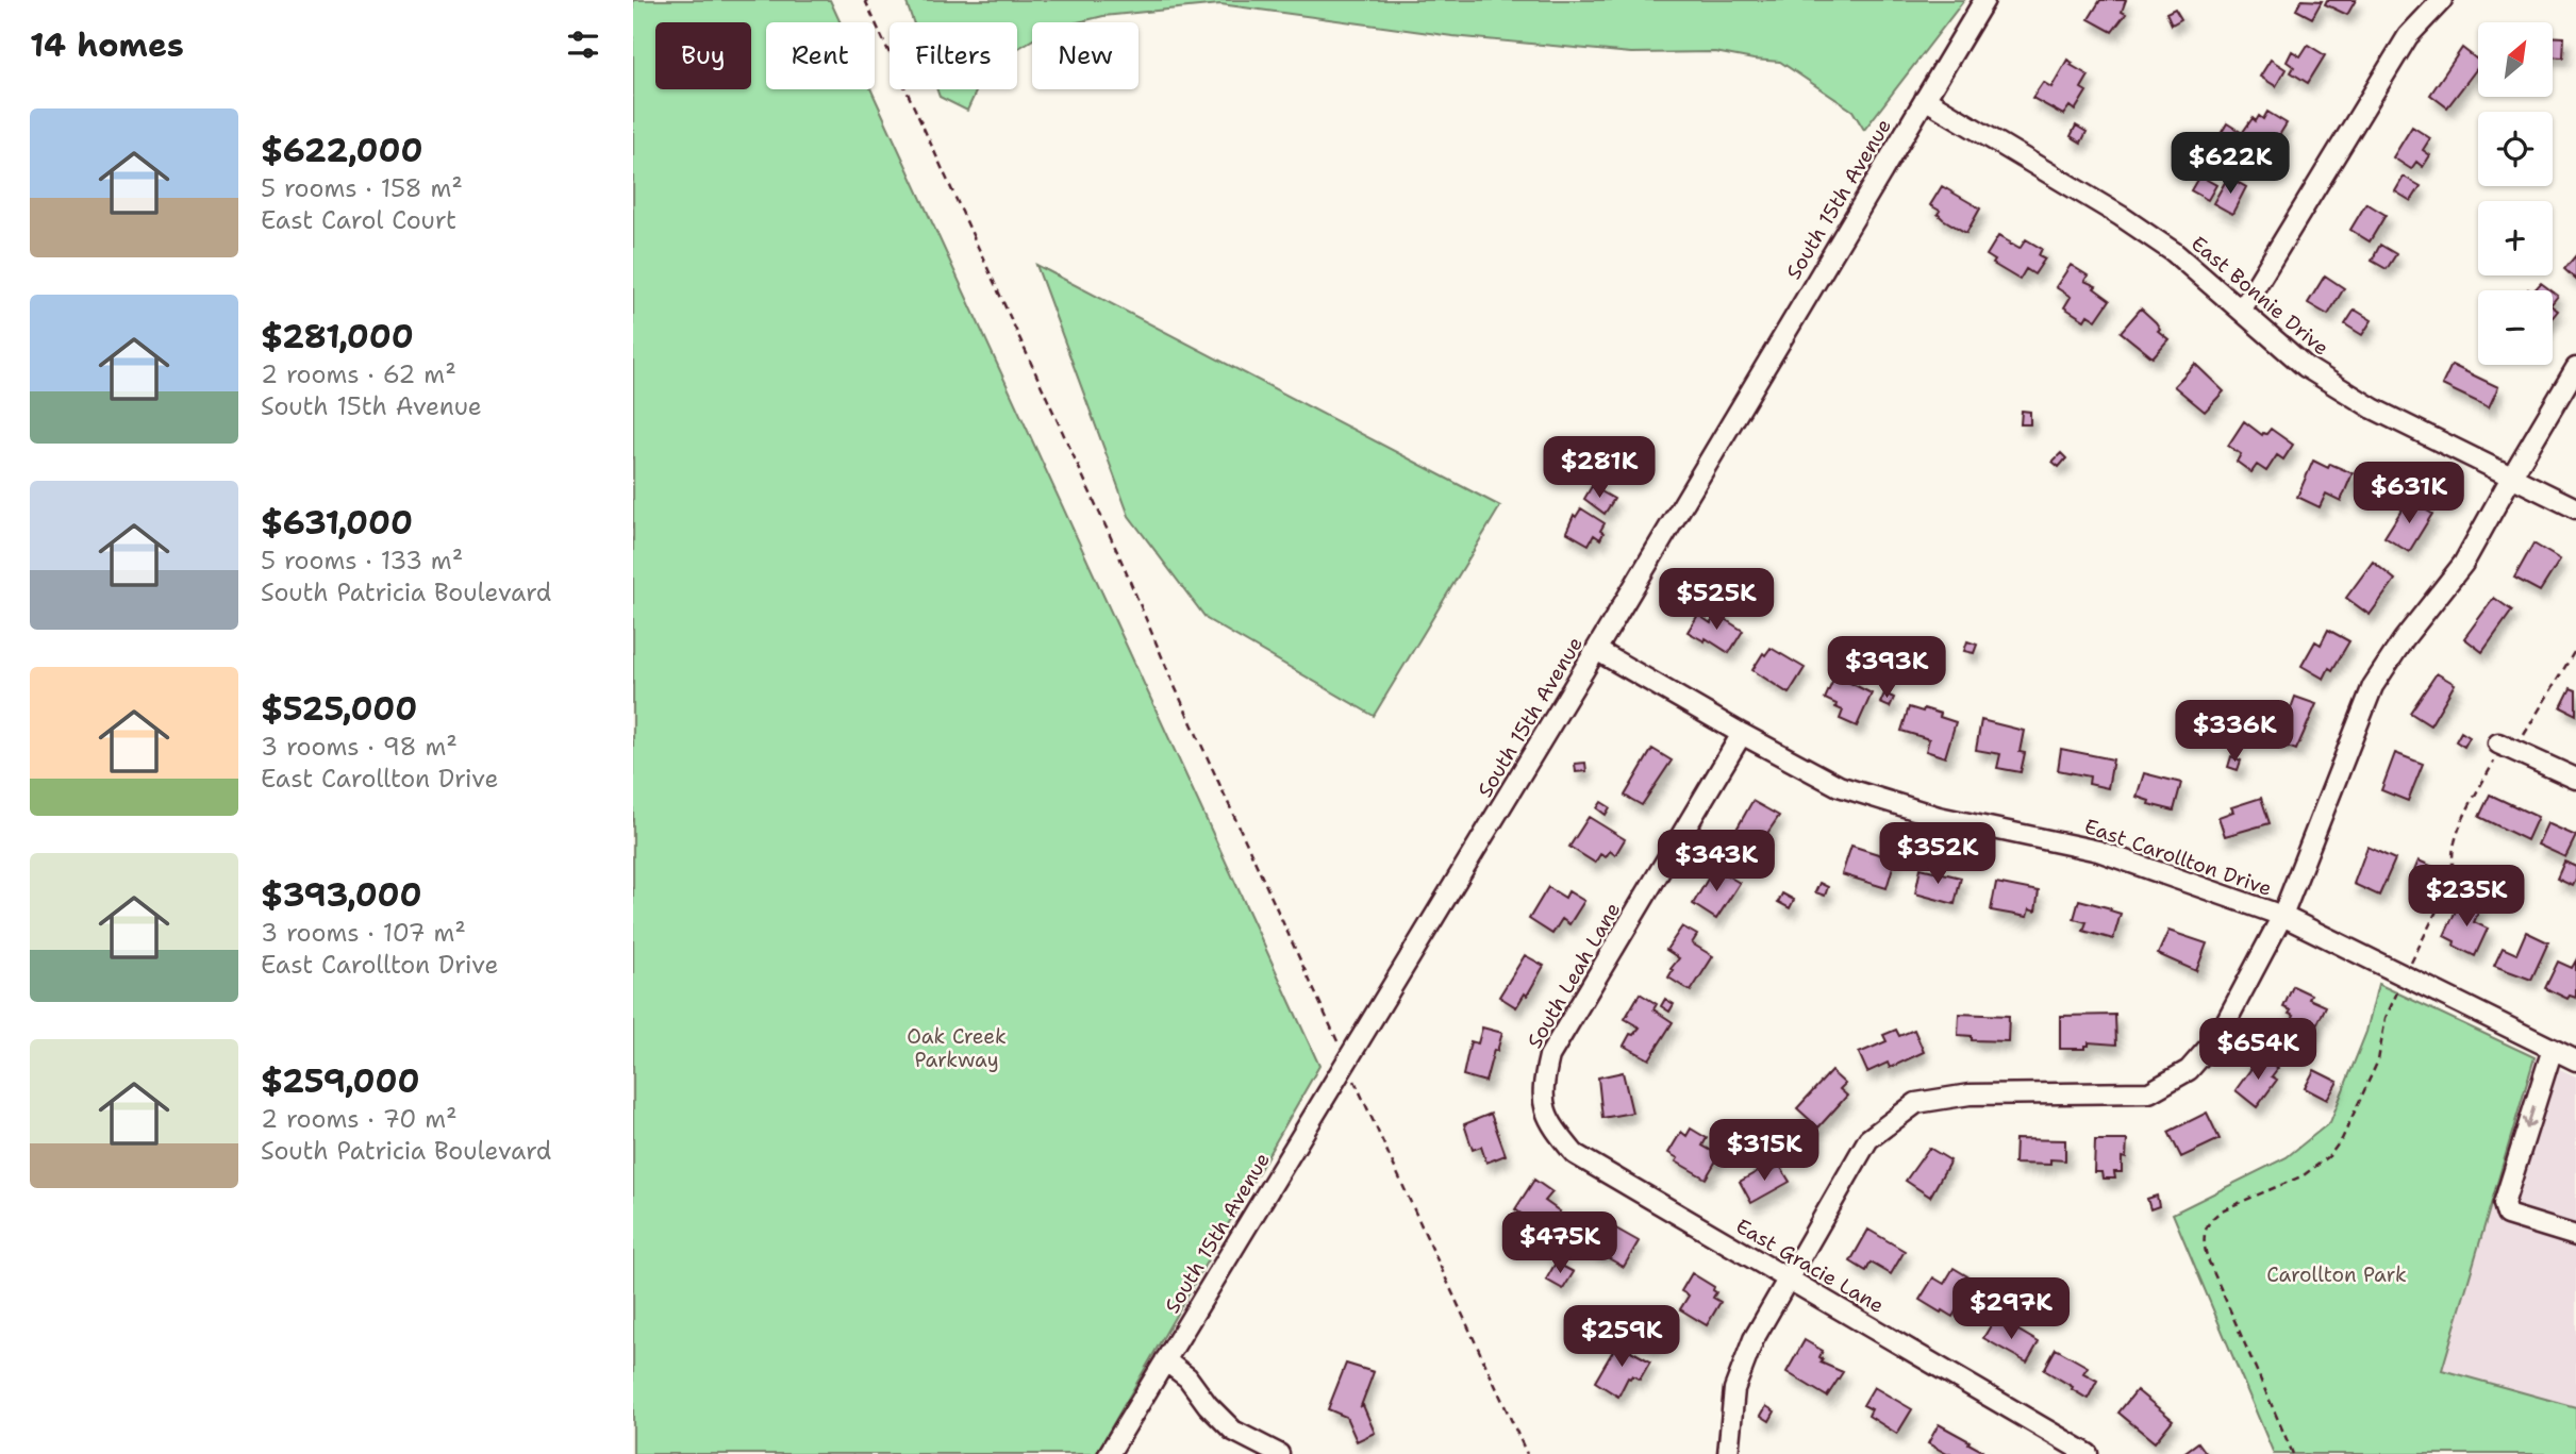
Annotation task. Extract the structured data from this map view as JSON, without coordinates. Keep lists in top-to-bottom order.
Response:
{
  "streets": {
    "street": [
      "South 15th Avenue",
      "East Bonnie Drive",
      "East Carollton Drive",
      "South Leah Lane",
      "East Gracie Lane"
    ]
  },
  "crossings": [
    ["South 15th Avenue", "East Bonnie Drive"],
    ["South 15th Avenue", "East Carollton Drive"],
    ["East Carollton Drive", "South Leah Lane"],
    ["South Leah Lane", "East Gracie Lane"]
  ],
  "parks": ["Oak Creek Parkway", "Carollton Park"],
  "north": "top right",
  "page": {
    "heading": "14 homes",
    "map_buttons": ["+", "−"],
    "chip": [
      "Buy",
      "Rent",
      "Filters",
      "New"
    ],
    "list": [
      {
        "name": "$622,000",
        "note": "5 rooms · 158 m² · East Carol Court"
      },
      {
        "name": "$281,000",
        "note": "2 rooms · 62 m² · South 15th Avenue"
      },
      {
        "name": "$631,000",
        "note": "5 rooms · 133 m² · South Patricia Boulevard"
      },
      {
        "name": "$525,000",
        "note": "3 rooms · 98 m² · East Carollton Drive"
      },
      {
        "name": "$393,000",
        "note": "3 rooms · 107 m² · East Carollton Drive"
      },
      {
        "name": "$259,000",
        "note": "2 rooms · 70 m² · South Patricia Boulevard"
      }
    ],
    "price": [
      "$622K",
      "$281K",
      "$631K",
      "$525K",
      "$393K",
      "$336K",
      "$352K",
      "$343K",
      "$235K",
      "$654K",
      "$315K",
      "$475K",
      "$297K",
      "$259K"
    ]
  }
}
